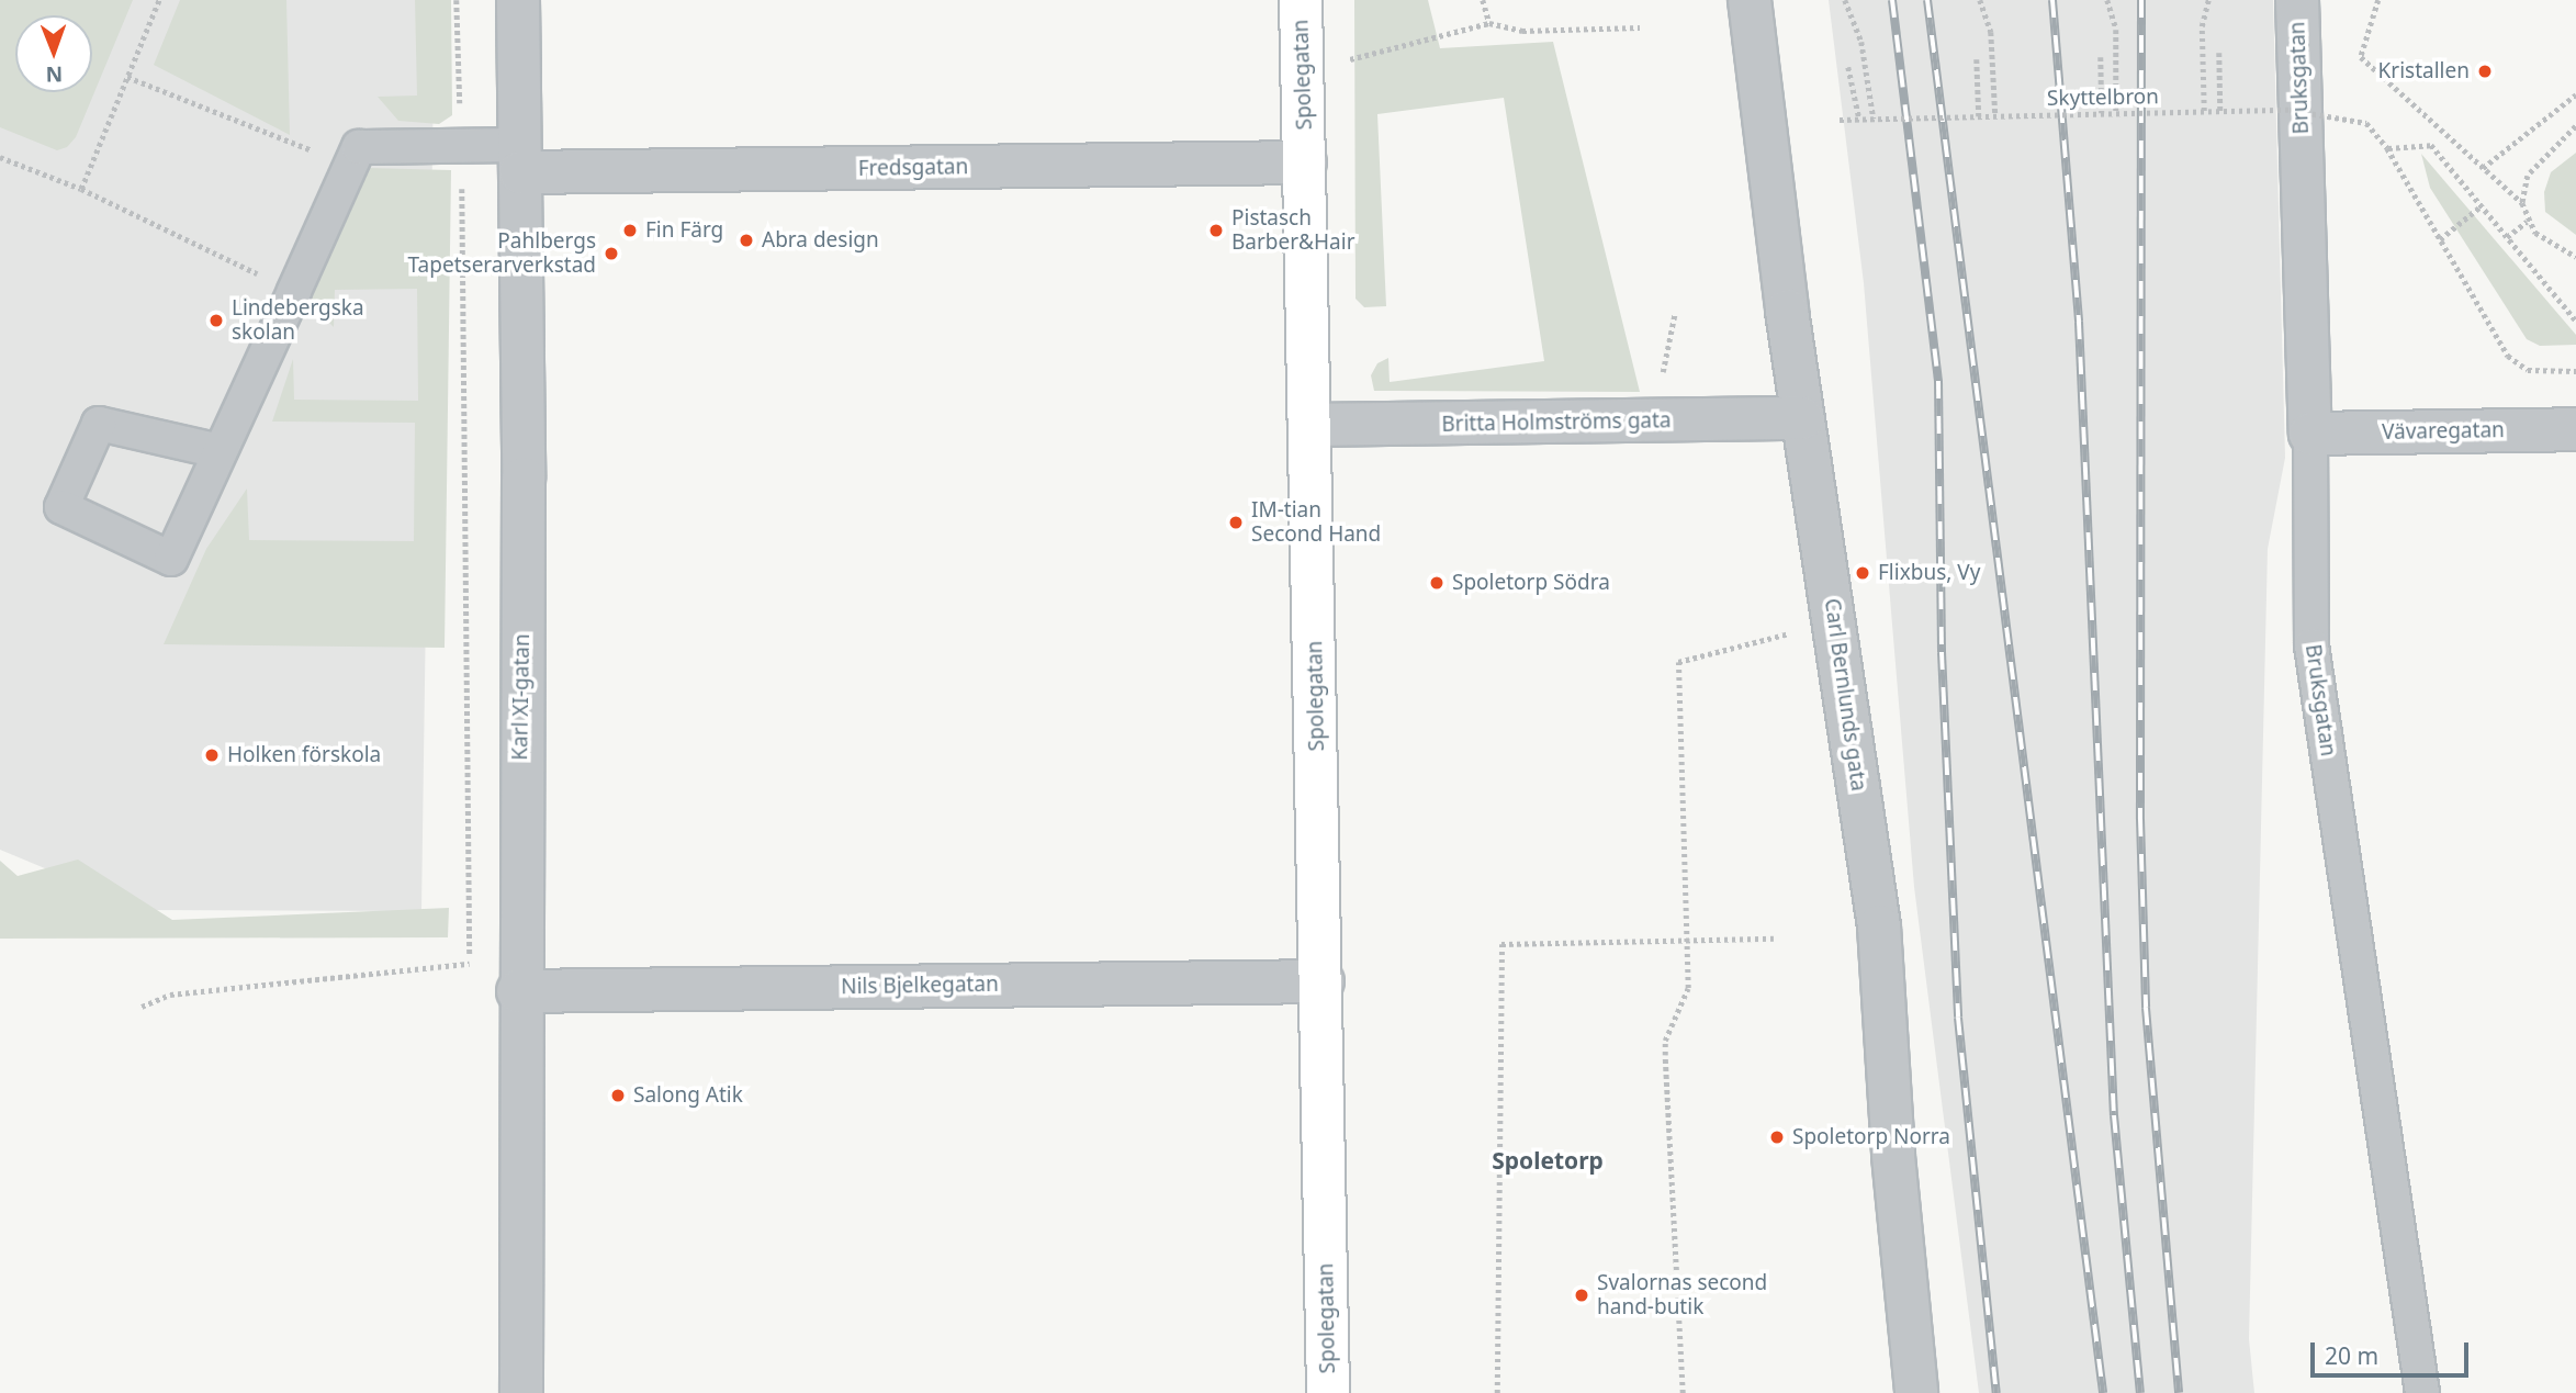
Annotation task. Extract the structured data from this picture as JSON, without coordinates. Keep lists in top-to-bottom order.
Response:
{
  "streets": {
    "street": [
      "Spolegatan",
      "Bruksgatan",
      "Fredsgatan",
      "Britta Holmströms gata",
      "Vävaregatan",
      "Carl Bernlunds gata",
      "Karl XI-gatan",
      "Nils Bjelkegatan"
    ],
    "path": ["Skyttelbron"]
  },
  "crossings": [
    ["Spolegatan", "Fredsgatan"],
    ["Spolegatan", "Britta Holmströms gata"],
    ["Spolegatan", "Nils Bjelkegatan"],
    ["Bruksgatan", "Vävaregatan"],
    ["Fredsgatan", "Karl XI-gatan"],
    ["Britta Holmströms gata", "Carl Bernlunds gata"],
    ["Karl XI-gatan", "Nils Bjelkegatan"]
  ],
  "districts": ["Spoletorp"],
  "places": [
    "Kristallen",
    "Fin Färg",
    "Pistasch Barber&Hair",
    "Abra design",
    "Pahlbergs Tapetserarverkstad",
    "Lindebergska skolan",
    "IM-tian Second Hand",
    "Flixbus, Vy",
    "Spoletorp Södra",
    "Holken förskola",
    "Salong Atik",
    "Spoletorp Norra",
    "Svalornas second hand-butik"
  ],
  "scale_bar": "20 m",
  "north": "bottom"
}
